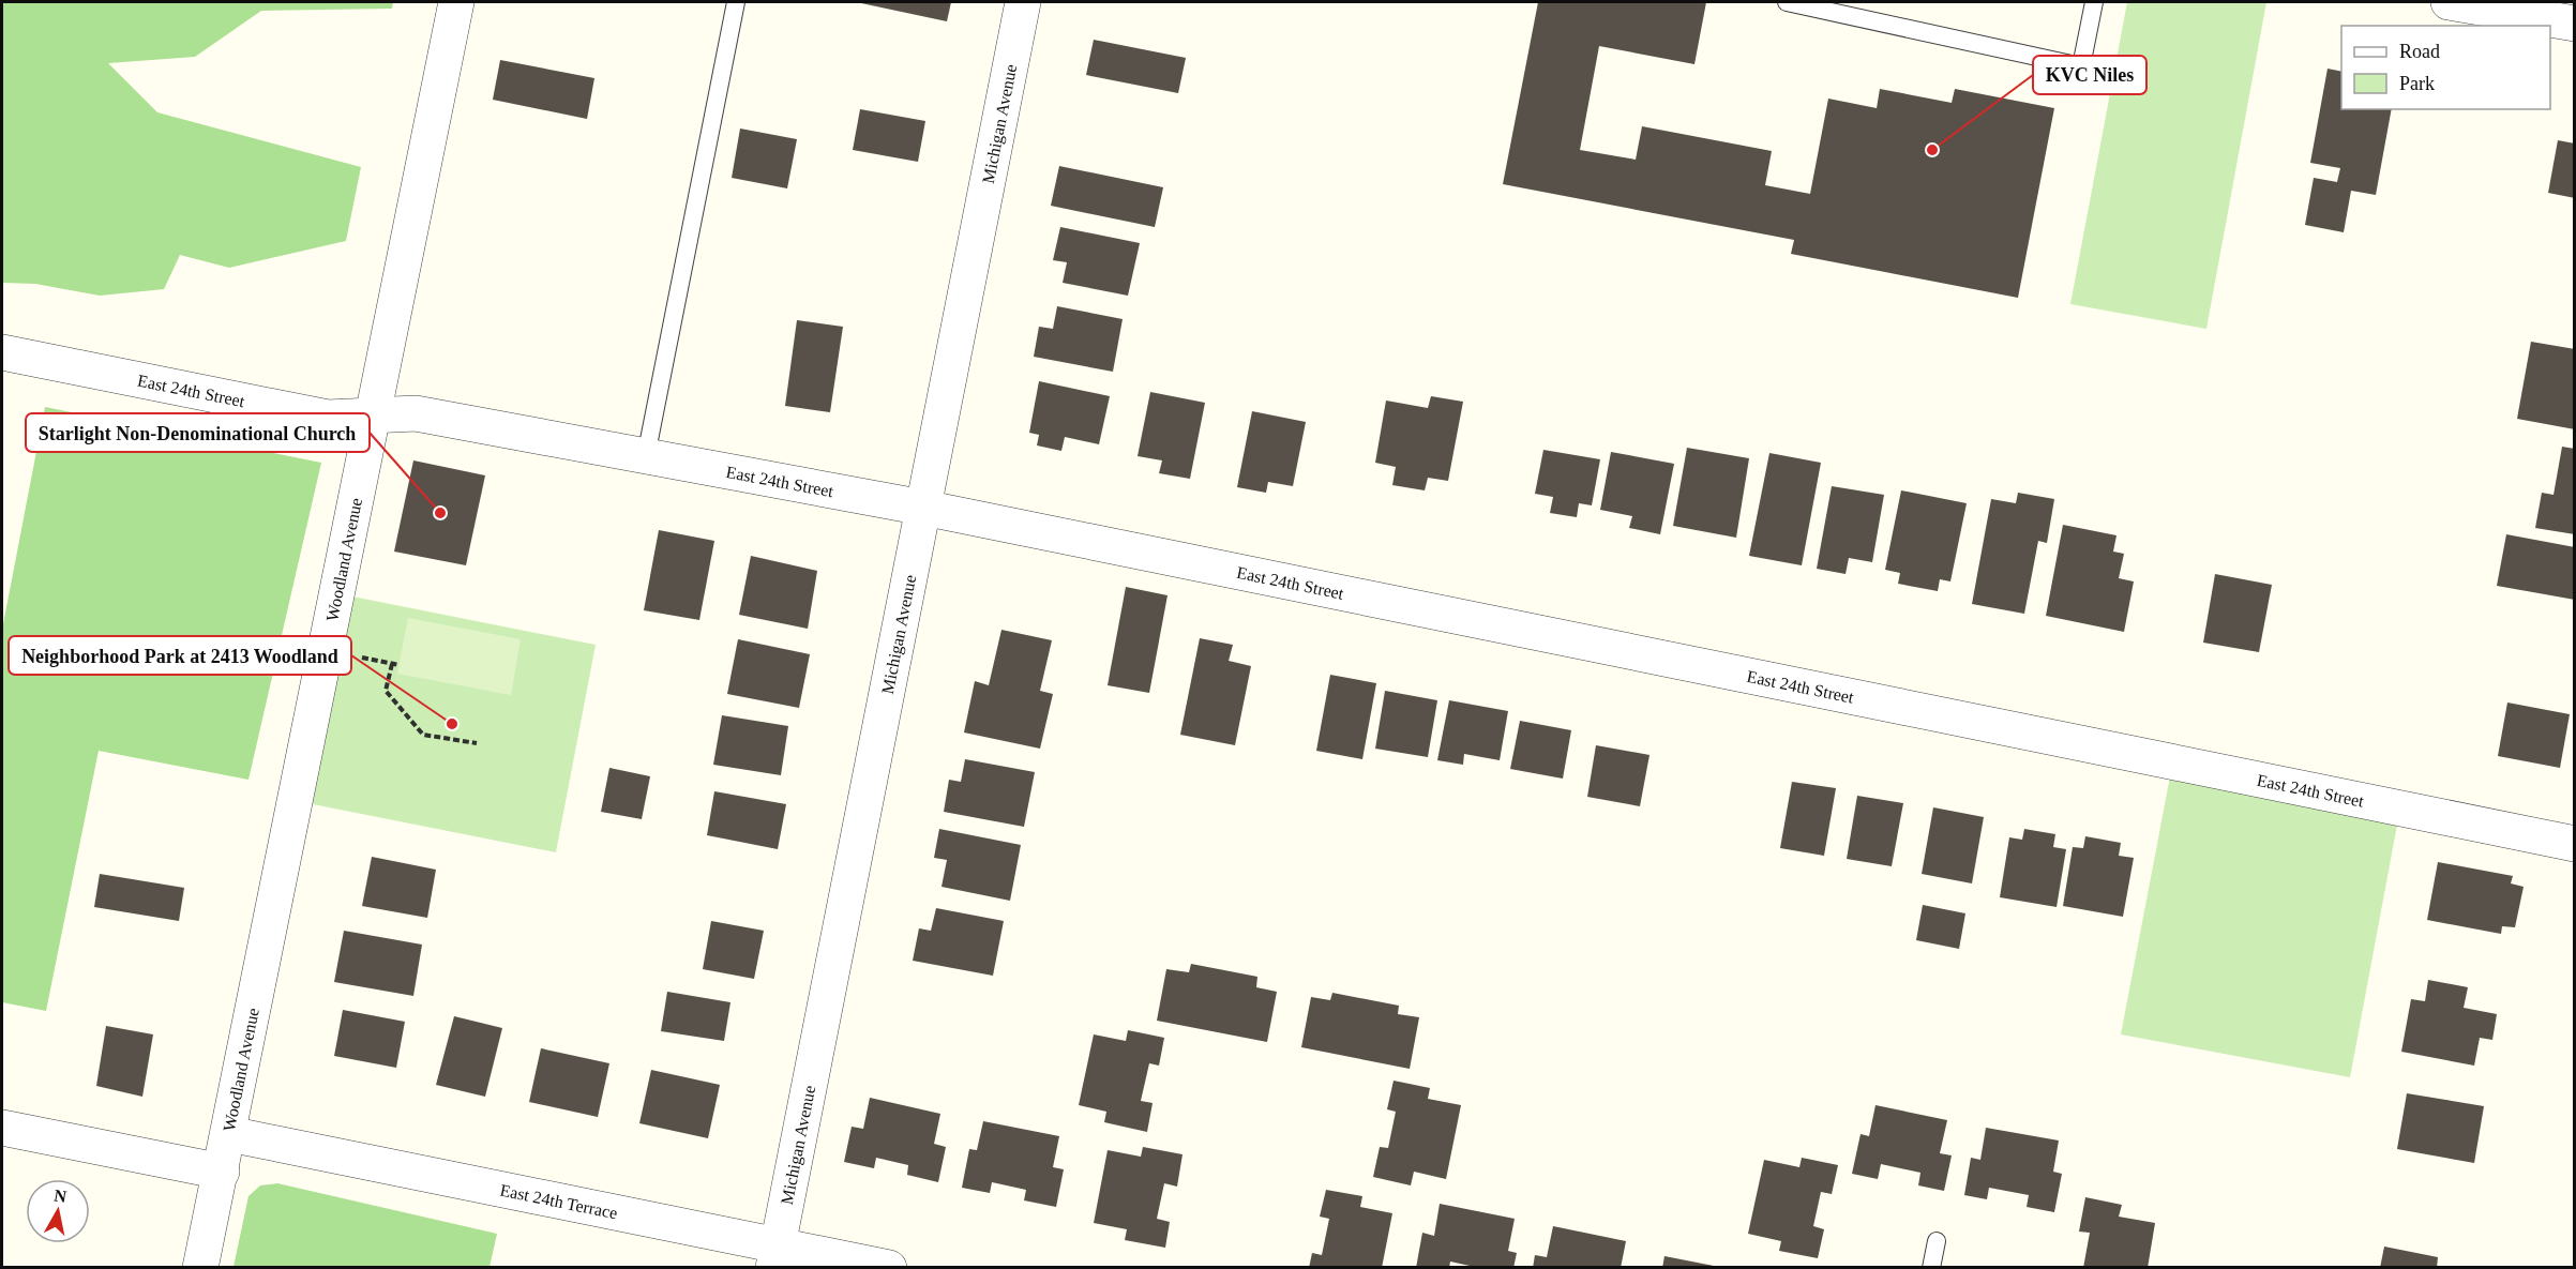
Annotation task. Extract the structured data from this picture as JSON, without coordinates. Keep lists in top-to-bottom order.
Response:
{
  "streets": {
    "street": [
      "Michigan Avenue",
      "East 24th Street",
      "Woodland Avenue",
      "East 24th Terrace"
    ]
  },
  "crossings": [
    ["Michigan Avenue", "East 24th Street"],
    ["Michigan Avenue", "East 24th Terrace"],
    ["East 24th Street", "Woodland Avenue"],
    ["Woodland Avenue", "East 24th Terrace"]
  ],
  "places": ["KVC Niles", "Starlight Non-Denominational Church", "Neighborhood Park at 2413 Woodland"],
  "legend": ["Road", "Park"],
  "north": "top"
}
